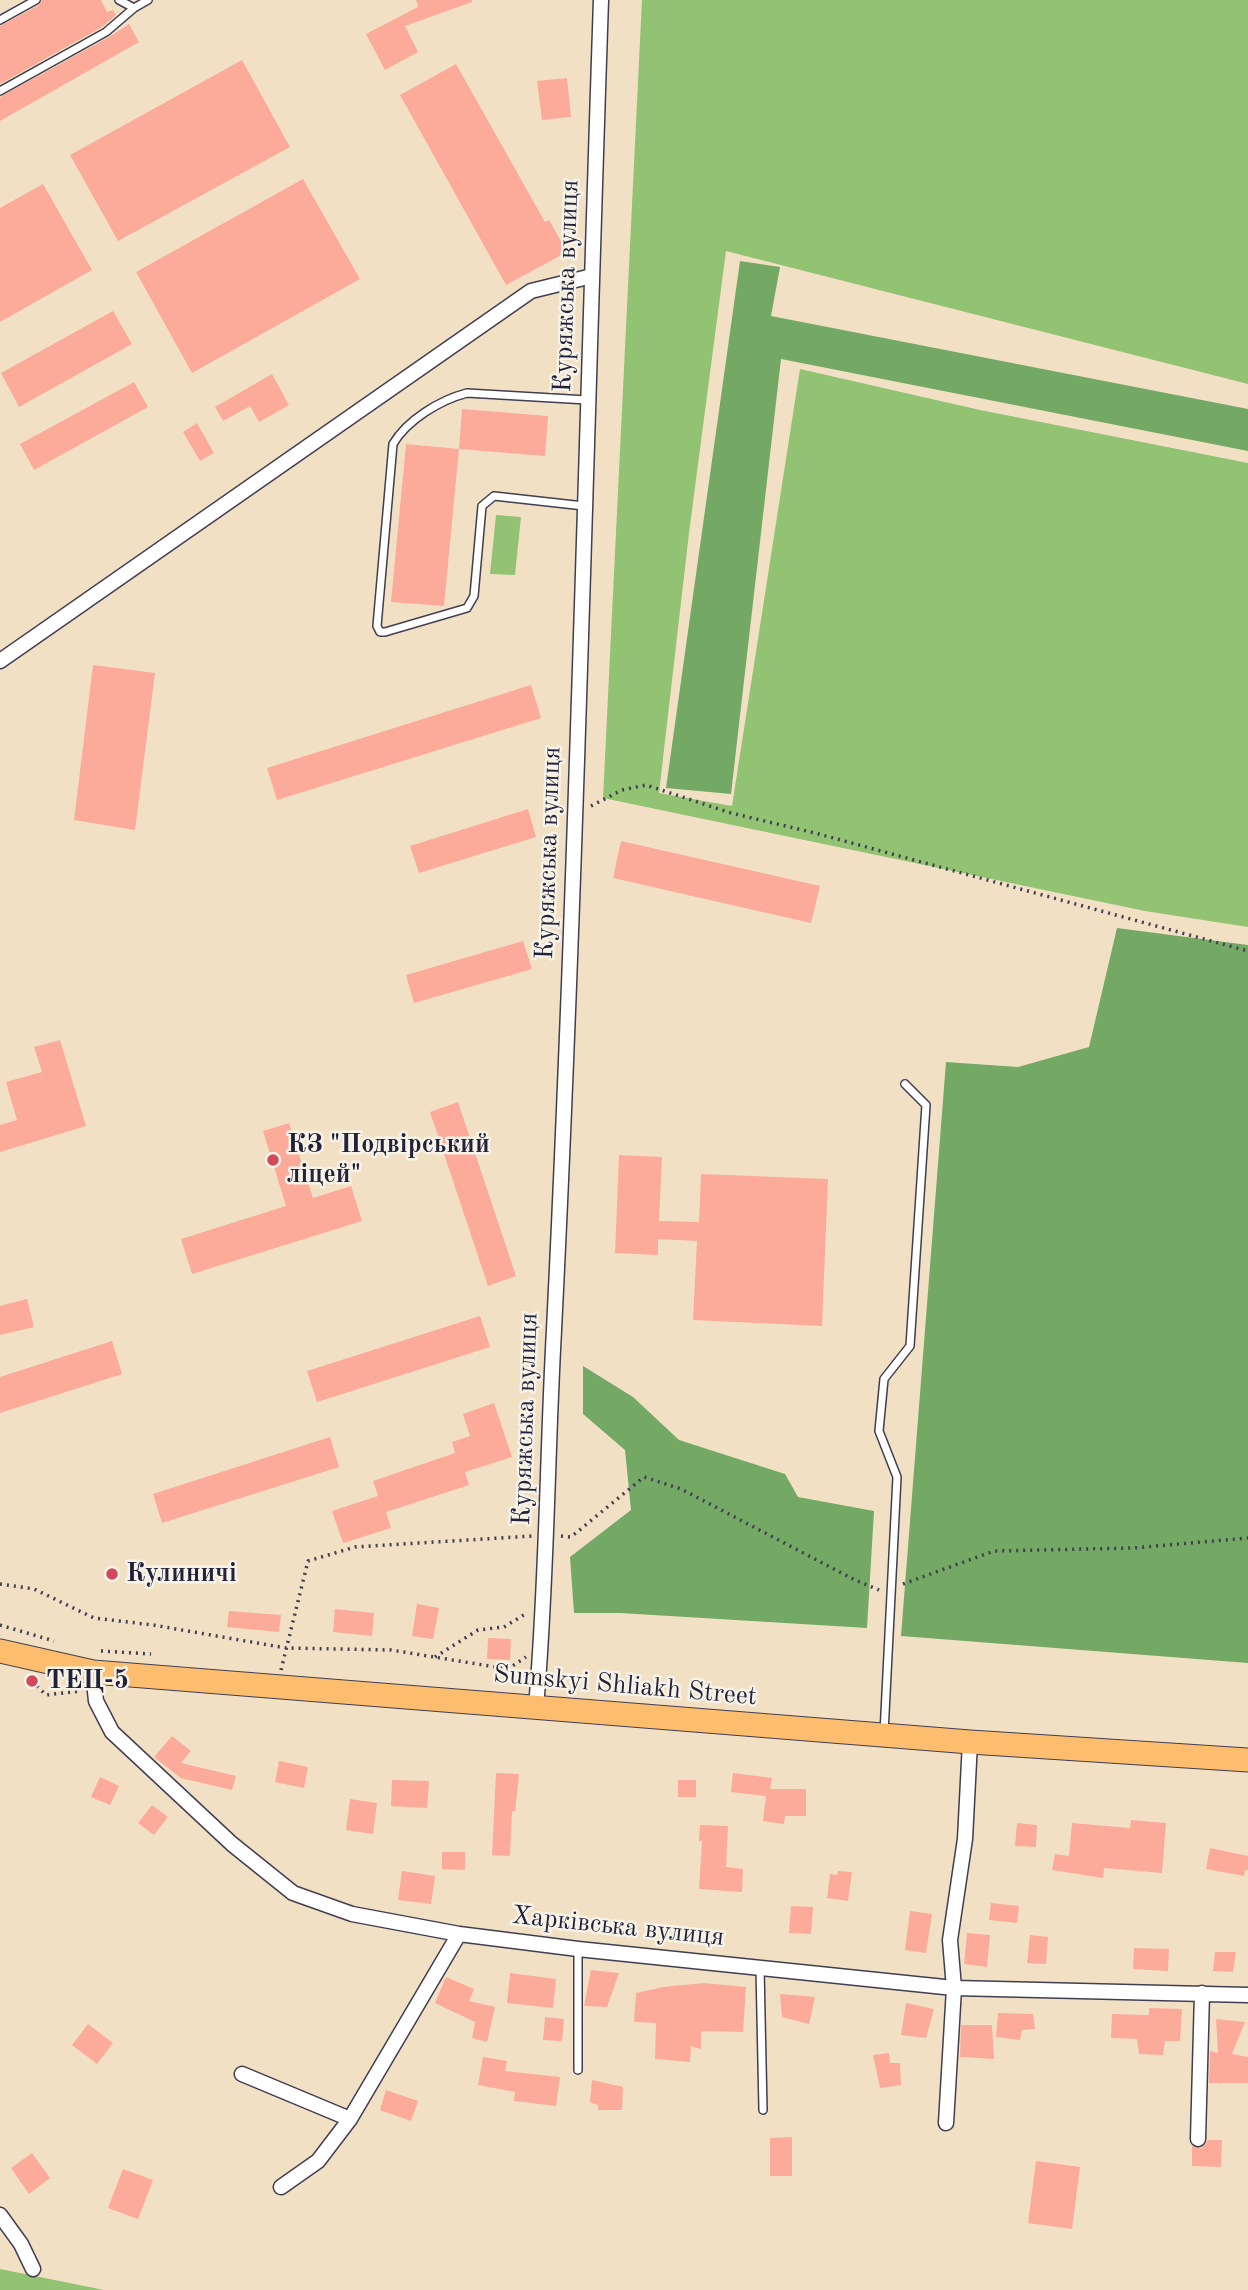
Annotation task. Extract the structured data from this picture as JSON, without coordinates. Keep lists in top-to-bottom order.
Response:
{
  "streets": {
    "main road": ["Sumskyi Shliakh Street"],
    "street": ["Куряжська вулиця", "Харківська вулиця"]
  },
  "crossings": [
    ["Куряжська вулиця", "Sumskyi Shliakh Street"],
    ["Sumskyi Shliakh Street", "Харківська вулиця"]
  ],
  "places": ["КЗ \"Подвірський ліцей\"", "Кулиничі", "ТЕЦ-5"]
}
